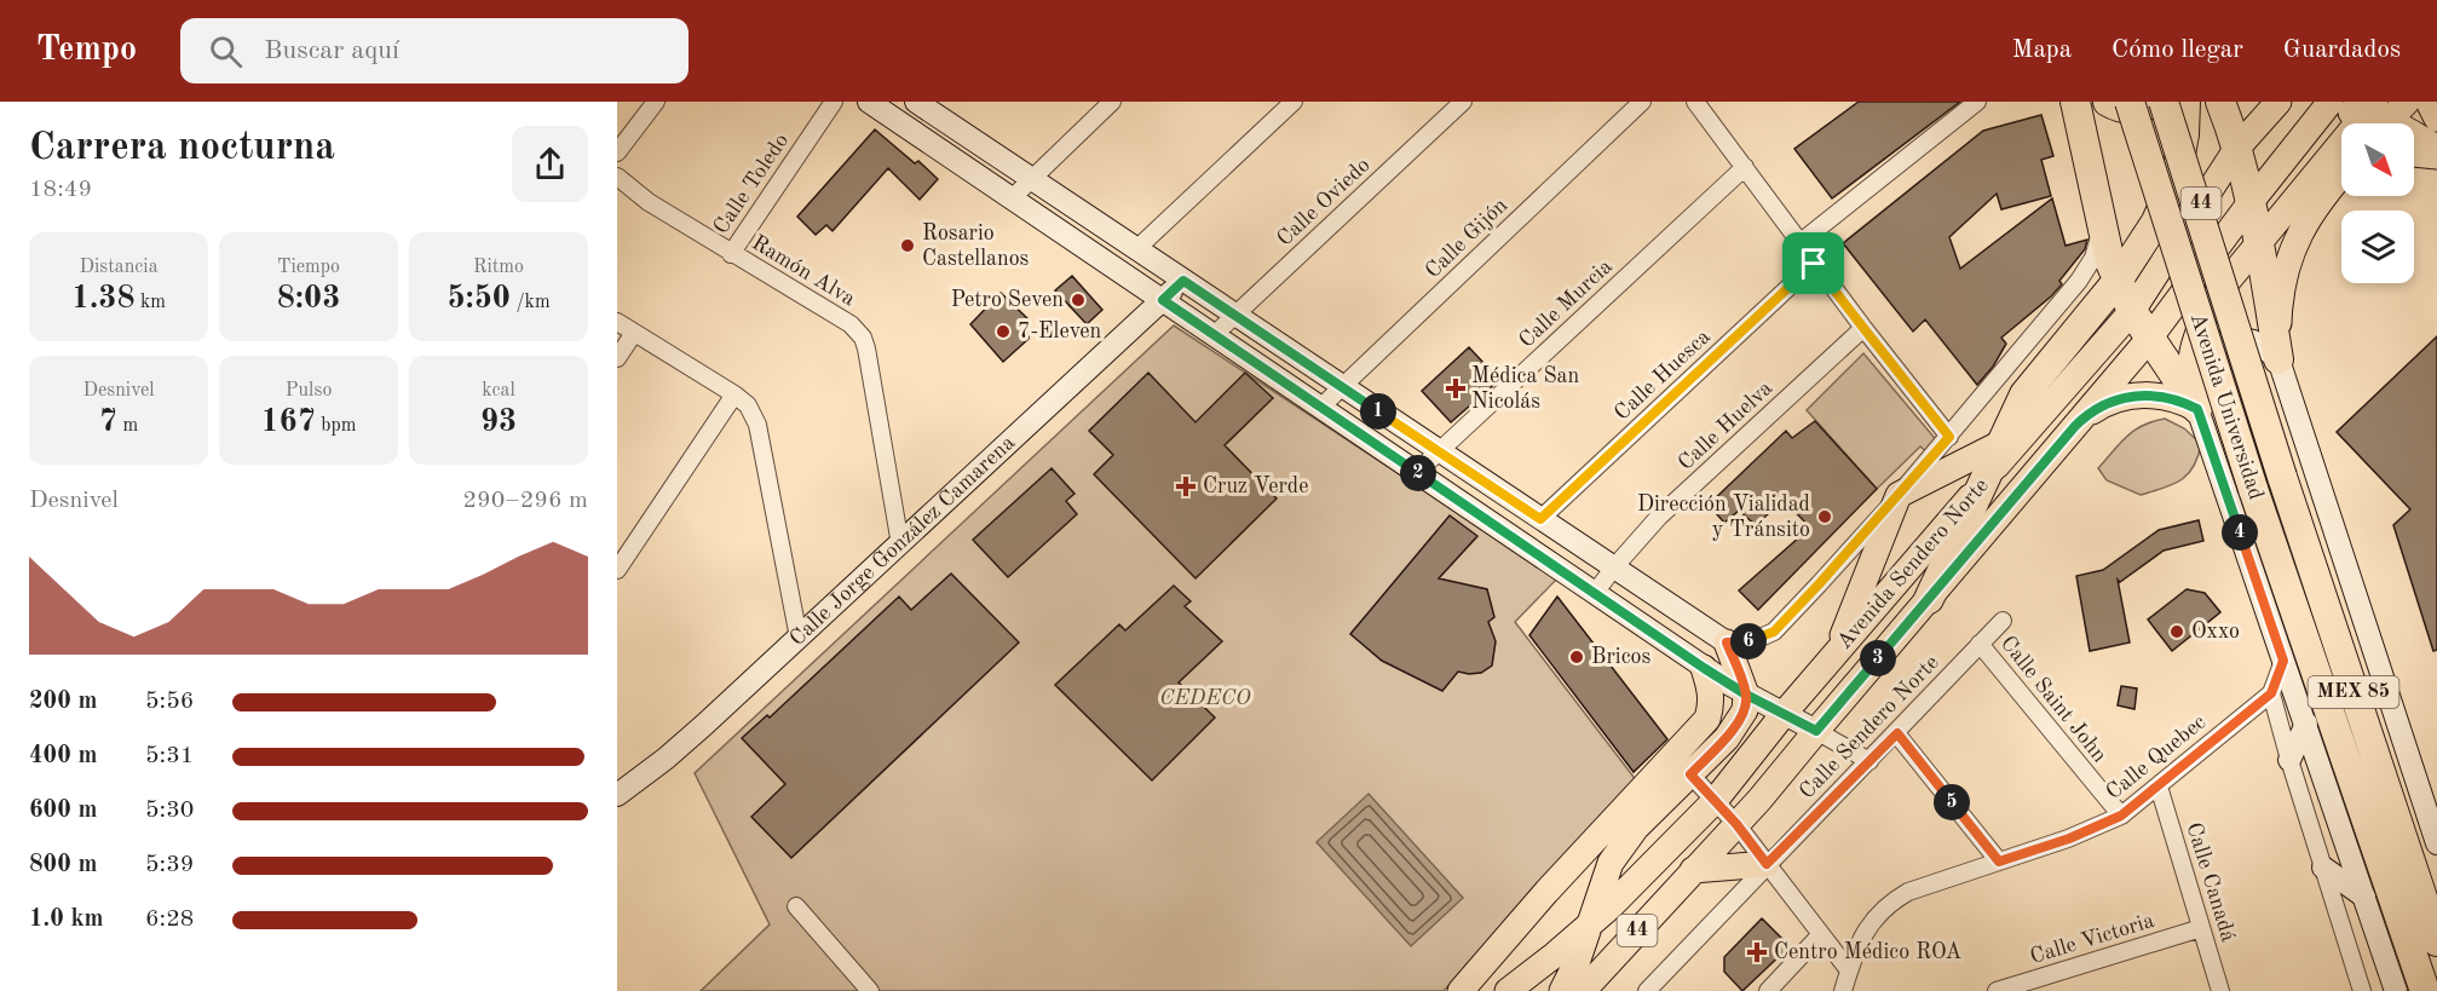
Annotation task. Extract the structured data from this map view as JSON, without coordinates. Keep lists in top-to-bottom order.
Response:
{
  "streets": {
    "highway": ["Avenida Universidad", "MEX 85"],
    "main road": ["44", "Avenida Sendero Norte"],
    "street": [
      "Calle Toledo",
      "Calle Oviedo",
      "Calle Gijón",
      "Ramón Alva",
      "Calle Murcia",
      "Calle Huesca",
      "Calle Huelva",
      "Calle Jorge González Camarena",
      "Calle Saint John",
      "Calle Sendero Norte",
      "Calle Quebec",
      "Calle Canadá",
      "Calle Victoria"
    ]
  },
  "crossings": [
    ["Calle Toledo", "Ramón Alva"],
    ["Ramón Alva", "Calle Jorge González Camarena"],
    ["Avenida Universidad", "MEX 85"],
    ["Calle Saint John", "Calle Sendero Norte"],
    ["Calle Saint John", "Calle Quebec"],
    ["Calle Quebec", "Calle Canadá"],
    ["Calle Canadá", "Calle Victoria"]
  ],
  "parks": ["CEDECO"],
  "places": {
    "other": [
      "Rosario Castellanos",
      "Petro Seven",
      "7-Eleven",
      "Dirección Vialidad y Tránsito",
      "Oxxo",
      "Bricos"
    ],
    "health": ["Médica San Nicolás", "Cruz Verde", "Centro Médico ROA"]
  },
  "north": "bottom right",
  "page": {
    "header": "Tempo",
    "search": "Buscar aquí",
    "nav": ["Mapa", "Cómo llegar", "Guardados"],
    "heading": ["Carrera nocturna", "18:49"],
    "stats": [
      ["Distancia", "1.38 km"],
      ["Tiempo", "8:03"],
      ["Ritmo", "5:50 /km"],
      ["Desnivel", "7 m"],
      ["Pulso", "167 bpm"],
      ["kcal", "93"]
    ],
    "pins": [
      "1",
      "2",
      "4",
      "6",
      "3",
      "5"
    ],
    "chart": ["Desnivel", "290–296 m"],
    "list": [
      {
        "name": "200 m",
        "note": "5:56"
      },
      {
        "name": "400 m",
        "note": "5:31"
      },
      {
        "name": "600 m",
        "note": "5:30"
      },
      {
        "name": "800 m",
        "note": "5:39"
      },
      {
        "name": "1.0 km",
        "note": "6:28"
      }
    ]
  }
}
